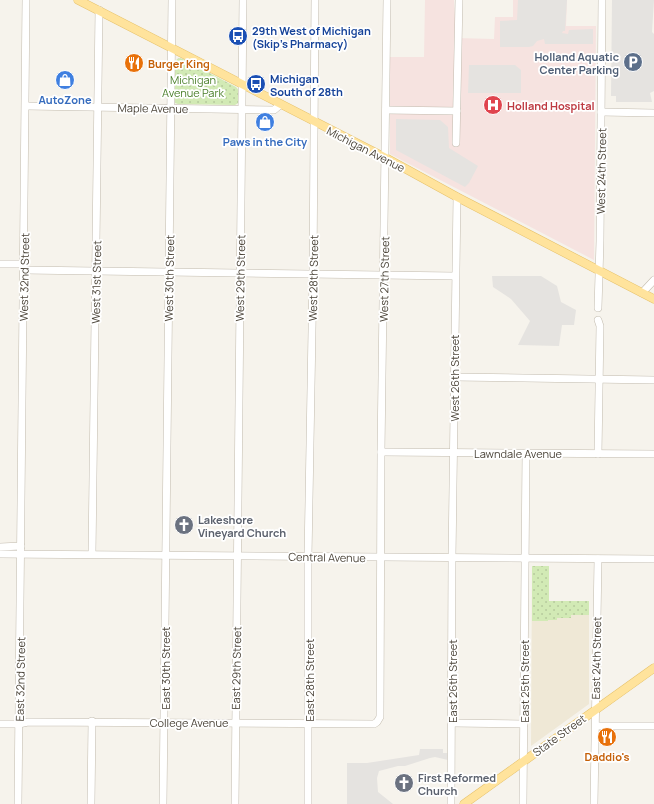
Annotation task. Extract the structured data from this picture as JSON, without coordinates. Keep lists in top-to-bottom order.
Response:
{
  "streets": {
    "main road": ["Michigan Avenue", "State Street"],
    "street": [
      "Maple Avenue",
      "West 24th Street",
      "West 32nd Street",
      "West 30th Street",
      "West 29th Street",
      "West 28th Street",
      "West 27th Street",
      "West 31st Street",
      "West 26th Street",
      "Lawndale Avenue",
      "Central Avenue",
      "East 24th Street",
      "East 30th Street",
      "East 29th Street",
      "East 32nd Street",
      "East 28th Street",
      "East 26th Street",
      "East 25th Street",
      "College Avenue"
    ]
  },
  "crossings": [
    ["Maple Avenue", "Michigan Avenue"],
    ["Maple Avenue", "West 32nd Street"],
    ["Maple Avenue", "West 30th Street"],
    ["Maple Avenue", "West 29th Street"],
    ["Maple Avenue", "West 31st Street"],
    ["Michigan Avenue", "West 24th Street"],
    ["Michigan Avenue", "West 30th Street"],
    ["Michigan Avenue", "West 29th Street"],
    ["Michigan Avenue", "West 28th Street"],
    ["Michigan Avenue", "West 27th Street"],
    ["Michigan Avenue", "West 31st Street"],
    ["Michigan Avenue", "West 26th Street"],
    ["West 32nd Street", "Central Avenue"],
    ["West 32nd Street", "East 32nd Street"],
    ["West 30th Street", "Central Avenue"],
    ["West 30th Street", "East 30th Street"],
    ["West 29th Street", "Central Avenue"],
    ["West 29th Street", "East 29th Street"],
    ["West 28th Street", "Central Avenue"],
    ["West 28th Street", "East 28th Street"],
    ["West 27th Street", "Lawndale Avenue"],
    ["West 27th Street", "Central Avenue"],
    ["West 27th Street", "College Avenue"],
    ["West 31st Street", "Central Avenue"],
    ["West 26th Street", "Lawndale Avenue"],
    ["West 26th Street", "Central Avenue"],
    ["West 26th Street", "East 26th Street"],
    ["Lawndale Avenue", "East 25th Street"],
    ["Central Avenue", "East 24th Street"],
    ["Central Avenue", "East 30th Street"],
    ["Central Avenue", "East 29th Street"],
    ["Central Avenue", "East 32nd Street"],
    ["Central Avenue", "East 28th Street"],
    ["Central Avenue", "East 26th Street"],
    ["Central Avenue", "East 25th Street"],
    ["East 24th Street", "State Street"],
    ["East 30th Street", "College Avenue"],
    ["East 29th Street", "College Avenue"],
    ["East 32nd Street", "College Avenue"],
    ["East 28th Street", "College Avenue"],
    ["East 25th Street", "State Street"]
  ],
  "parks": ["Michigan Avenue Park"],
  "places": {
    "bus stop": ["29th West of Michigan (Skip's Pharmacy)", "Michigan South of 28th"],
    "parking": ["Holland Aquatic Center Parking"],
    "restaurant": ["Burger King", "Daddio's"],
    "shop": ["AutoZone", "Paws in the City"],
    "hospital": ["Holland Hospital"],
    "church": ["Lakeshore Vineyard Church", "First Reformed Church"]
  }
}
